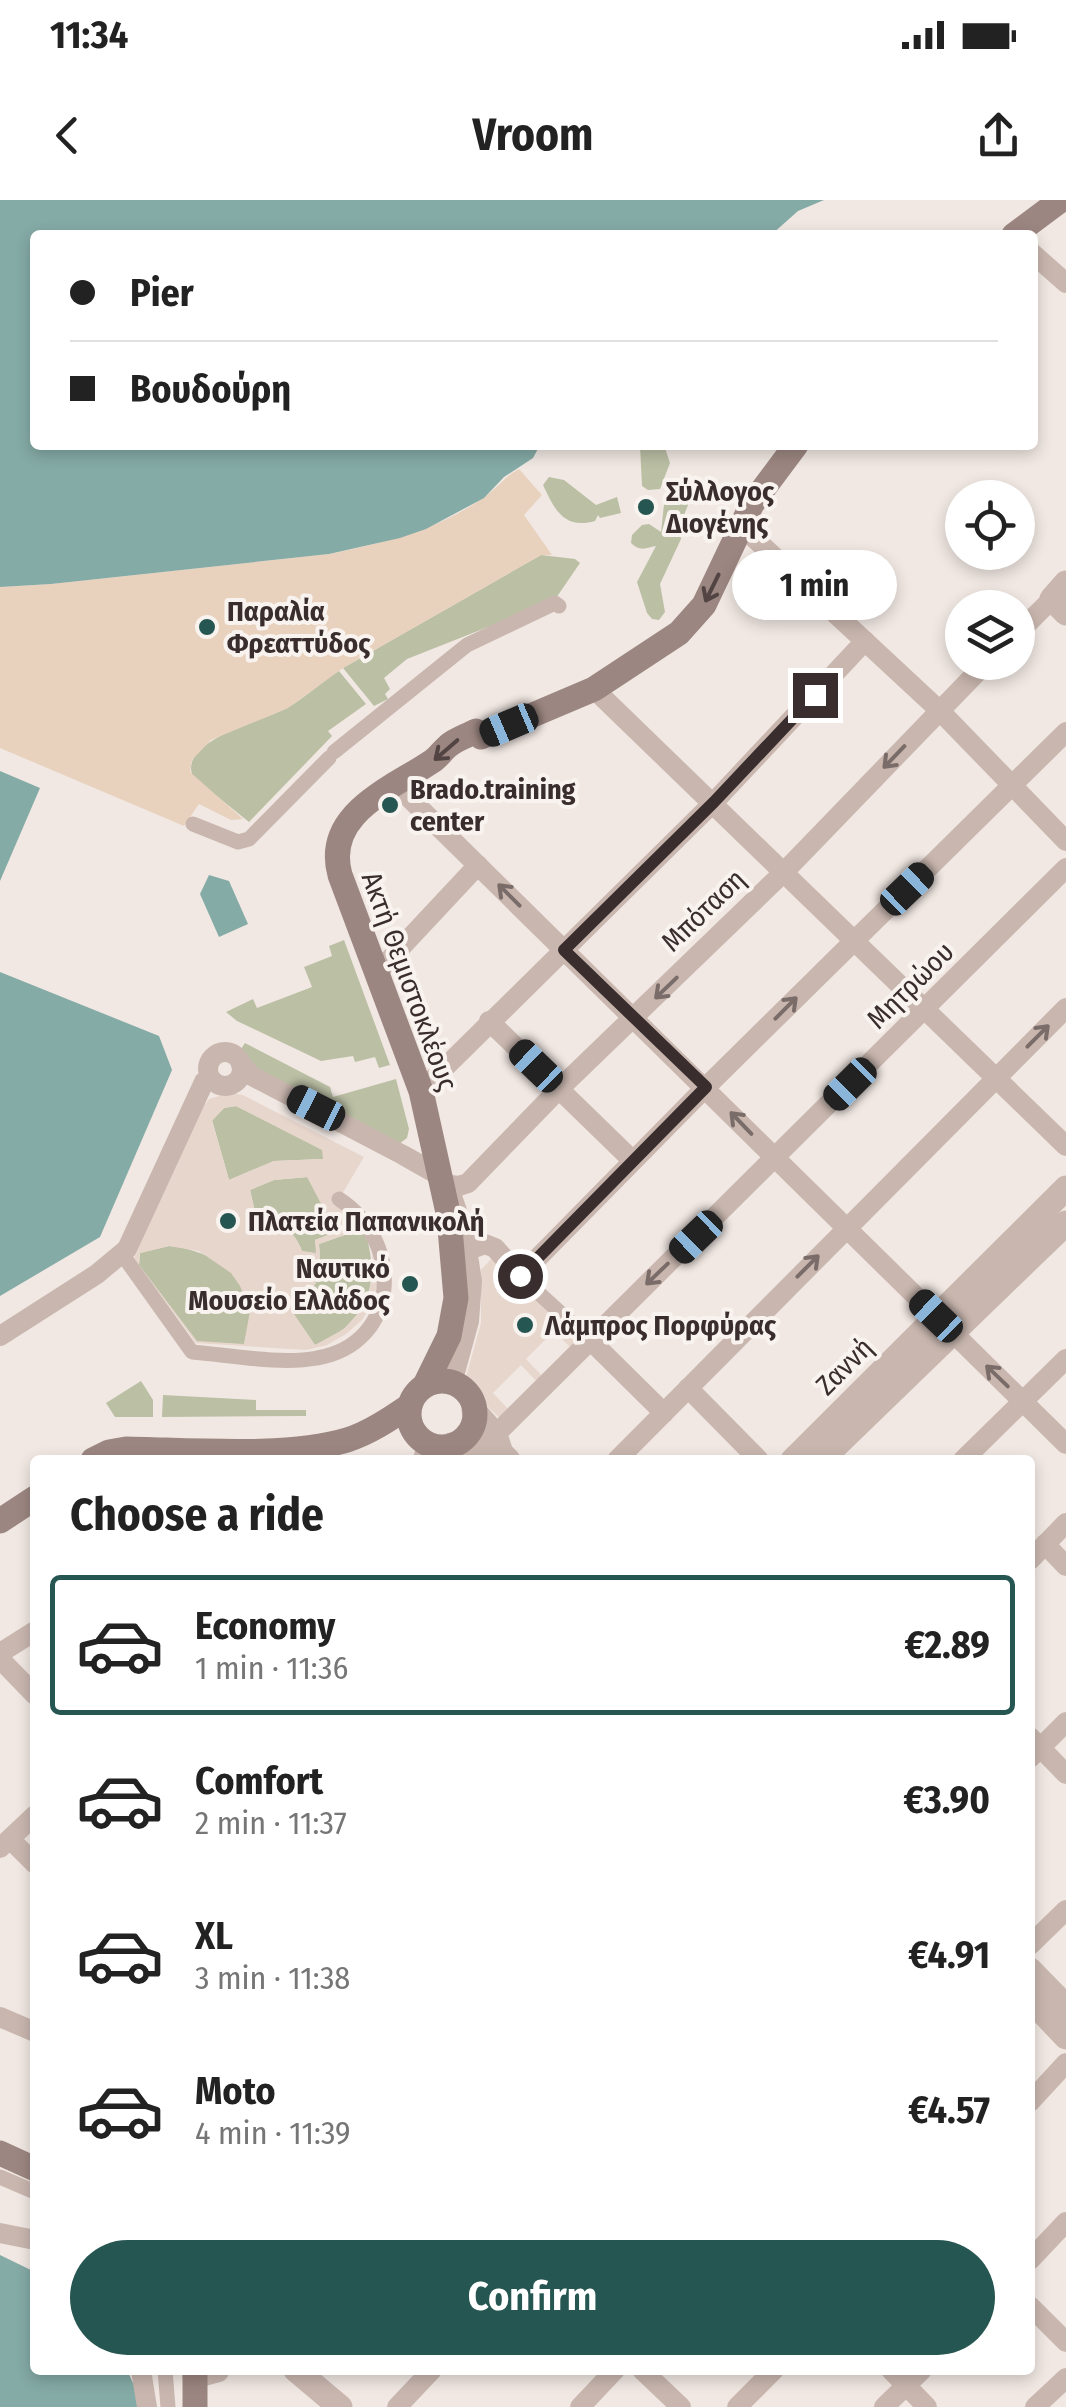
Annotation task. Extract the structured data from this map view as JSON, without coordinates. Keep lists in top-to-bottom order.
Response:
{
  "streets": {
    "main road": ["Ακτή Θεμιστοκλέους"],
    "street": ["Μπόταση", "Μητρώου", "Ζαννή"]
  },
  "crossings": [
    ["Μπόταση", "Ακτή Θεμιστοκλέους"]
  ],
  "one_way": ["Ακτή Θεμιστοκλέους"],
  "places": [
    "Σύλλογος Διογένης",
    "Παραλία Φρεαττύδος",
    "Brado.training center",
    "Πλατεία Παπανικολή",
    "Ναυτικό Μουσείο Ελλάδος",
    "Λάμπρος Πορφύρας"
  ],
  "page": {
    "status": "11:34",
    "header": "Vroom",
    "banner": ["Pier", "Βουδούρη"],
    "bubble": "1 min",
    "heading": "Choose a ride",
    "list": [
      {
        "name": "Economy",
        "note": "1 min · 11:36",
        "value": "€2.89"
      },
      {
        "name": "Comfort",
        "note": "2 min · 11:37",
        "value": "€3.90"
      },
      {
        "name": "XL",
        "note": "3 min · 11:38",
        "value": "€4.91"
      },
      {
        "name": "Moto",
        "note": "4 min · 11:39",
        "value": "€4.57"
      }
    ],
    "buttons": "Confirm"
  }
}
